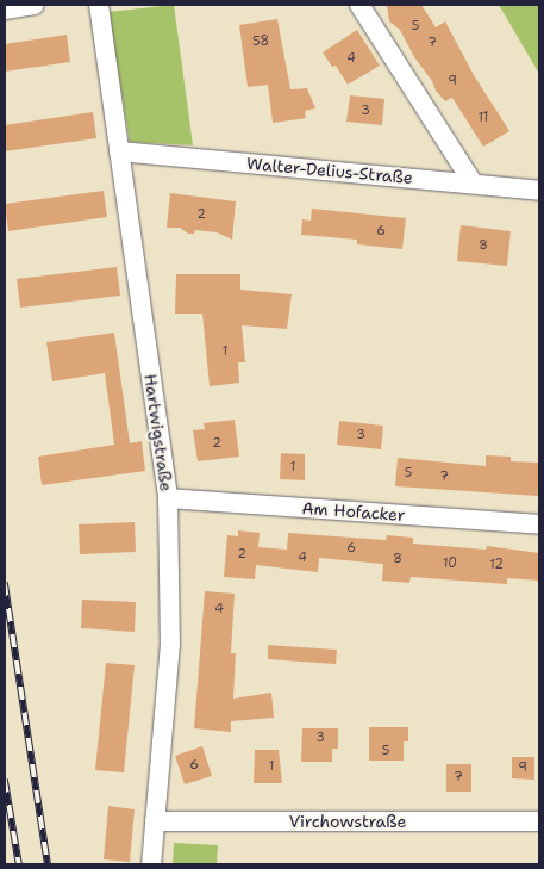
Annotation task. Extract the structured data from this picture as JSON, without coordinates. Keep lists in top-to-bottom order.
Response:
{
  "streets": {
    "street": [
      "Walter-Delius-Straße",
      "Hartwigstraße",
      "Am Hofacker",
      "Virchowstraße"
    ]
  },
  "crossings": [
    ["Walter-Delius-Straße", "Hartwigstraße"],
    ["Hartwigstraße", "Am Hofacker"],
    ["Hartwigstraße", "Virchowstraße"]
  ],
  "house_numbers": [
    "5",
    "58",
    "7",
    "4",
    "9",
    "3",
    "11",
    "2",
    "6",
    "8",
    "1",
    "3",
    "2",
    "1",
    "5",
    "7",
    "6",
    "2",
    "4",
    "8",
    "10",
    "12",
    "4",
    "3",
    "5",
    "6",
    "1",
    "9",
    "7"
  ]
}
